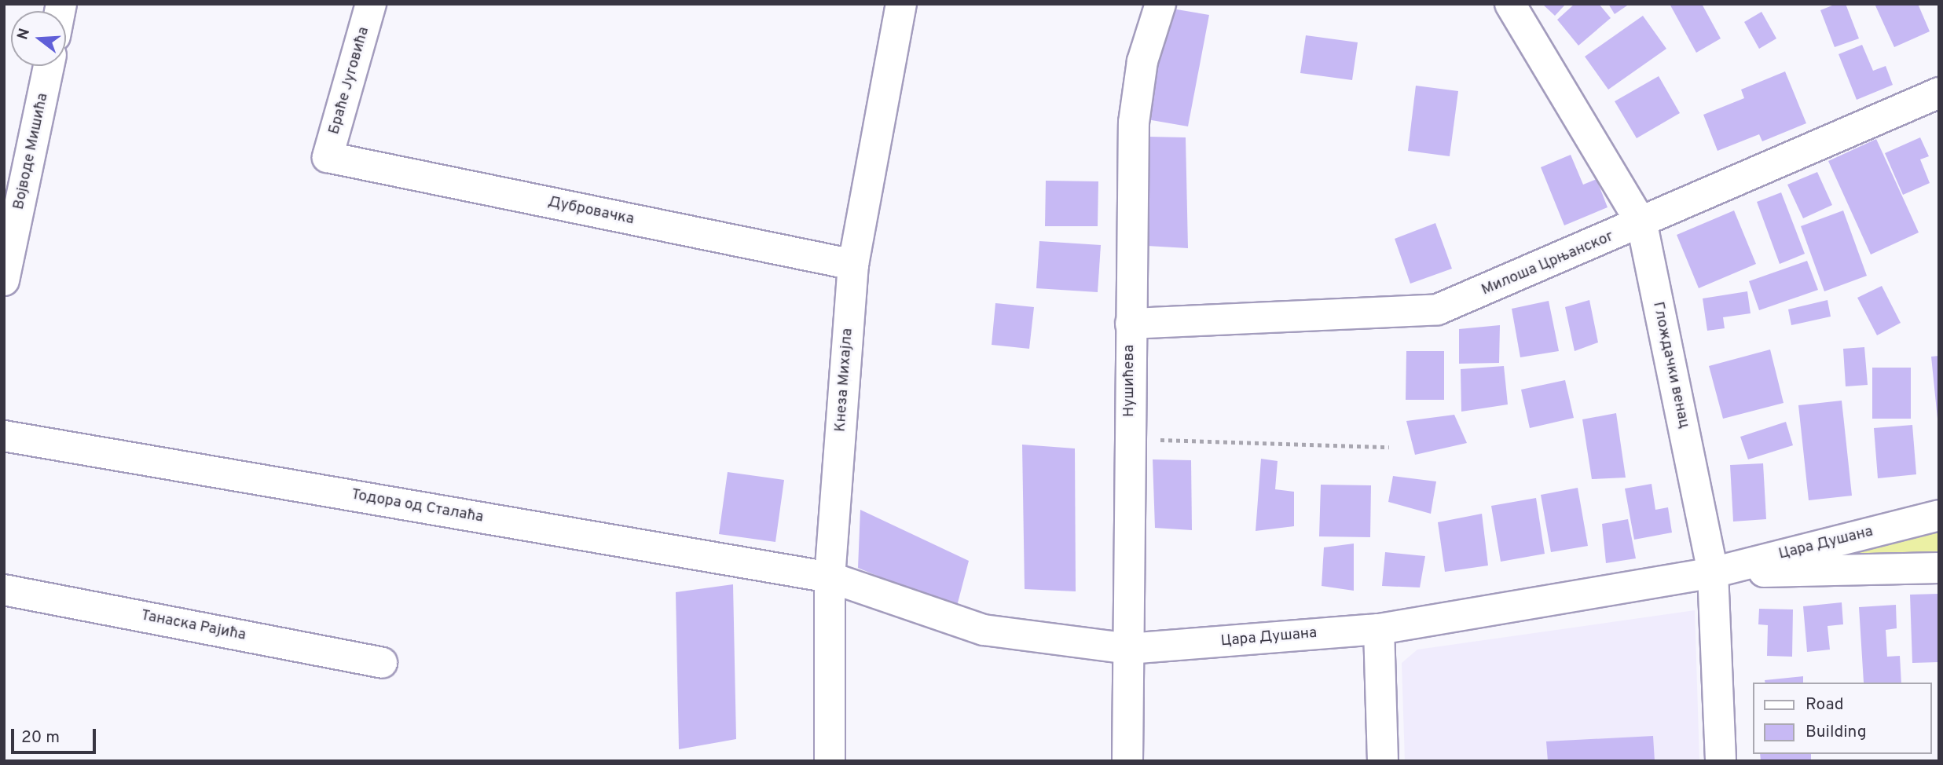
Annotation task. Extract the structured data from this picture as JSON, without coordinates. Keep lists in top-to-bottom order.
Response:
{
  "streets": {
    "street": [
      "Браће Југовића",
      "Војводе Мишића",
      "Дубровачка",
      "Милоша Црњанског",
      "Глождачки венац",
      "Кнеза Михајла",
      "Нушићева",
      "Тодора од Сталаћа",
      "Цара Душана",
      "Танаска Рајића"
    ]
  },
  "crossings": [
    ["Браће Југовића", "Дубровачка"],
    ["Дубровачка", "Кнеза Михајла"],
    ["Милоша Црњанског", "Глождачки венац"],
    ["Милоша Црњанског", "Нушићева"],
    ["Глождачки венац", "Цара Душана"],
    ["Кнеза Михајла", "Тодора од Сталаћа"],
    ["Кнеза Михајла", "Цара Душана"],
    ["Нушићева", "Цара Душана"],
    ["Тодора од Сталаћа", "Цара Душана"]
  ],
  "legend": ["Road", "Building"],
  "scale_bar": "20 m",
  "north": "left"
}
